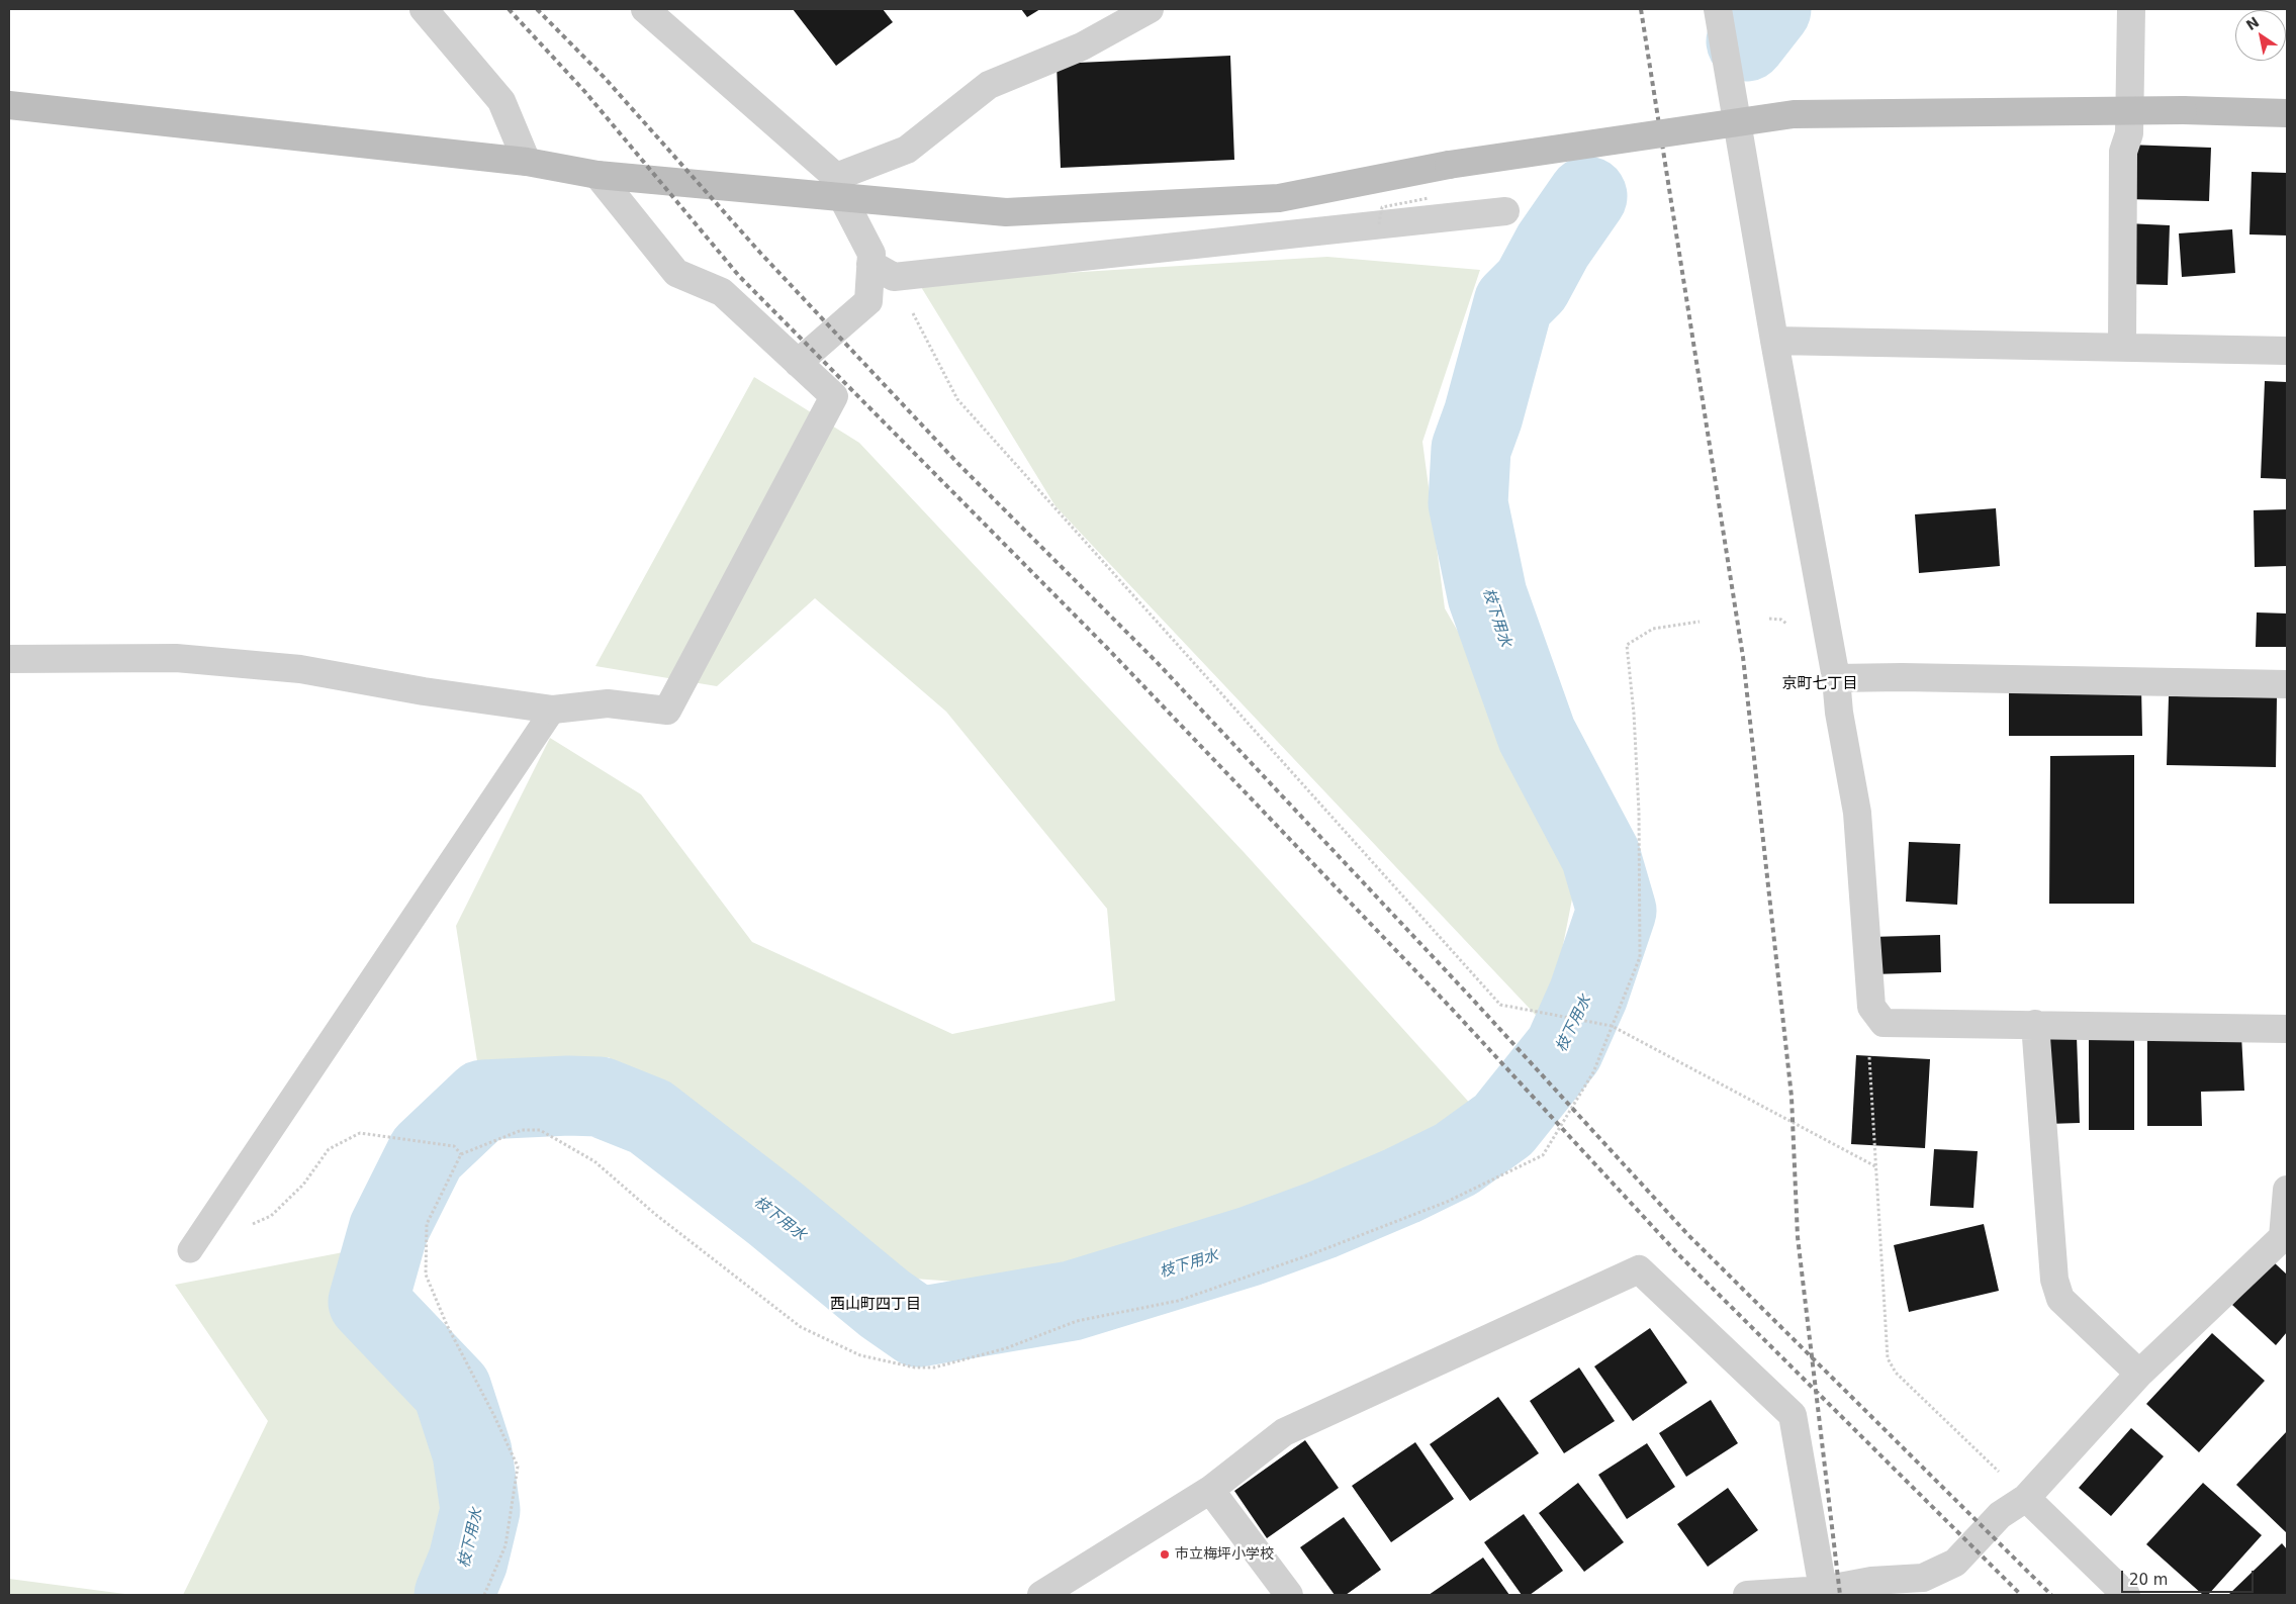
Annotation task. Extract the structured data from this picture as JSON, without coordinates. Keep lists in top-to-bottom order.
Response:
{
  "districts": ["京町七丁目", "西山町四丁目"],
  "water": ["枝下用水"],
  "places": ["市立梅坪小学校"],
  "scale_bar": "20 m",
  "north": "top left"
}
